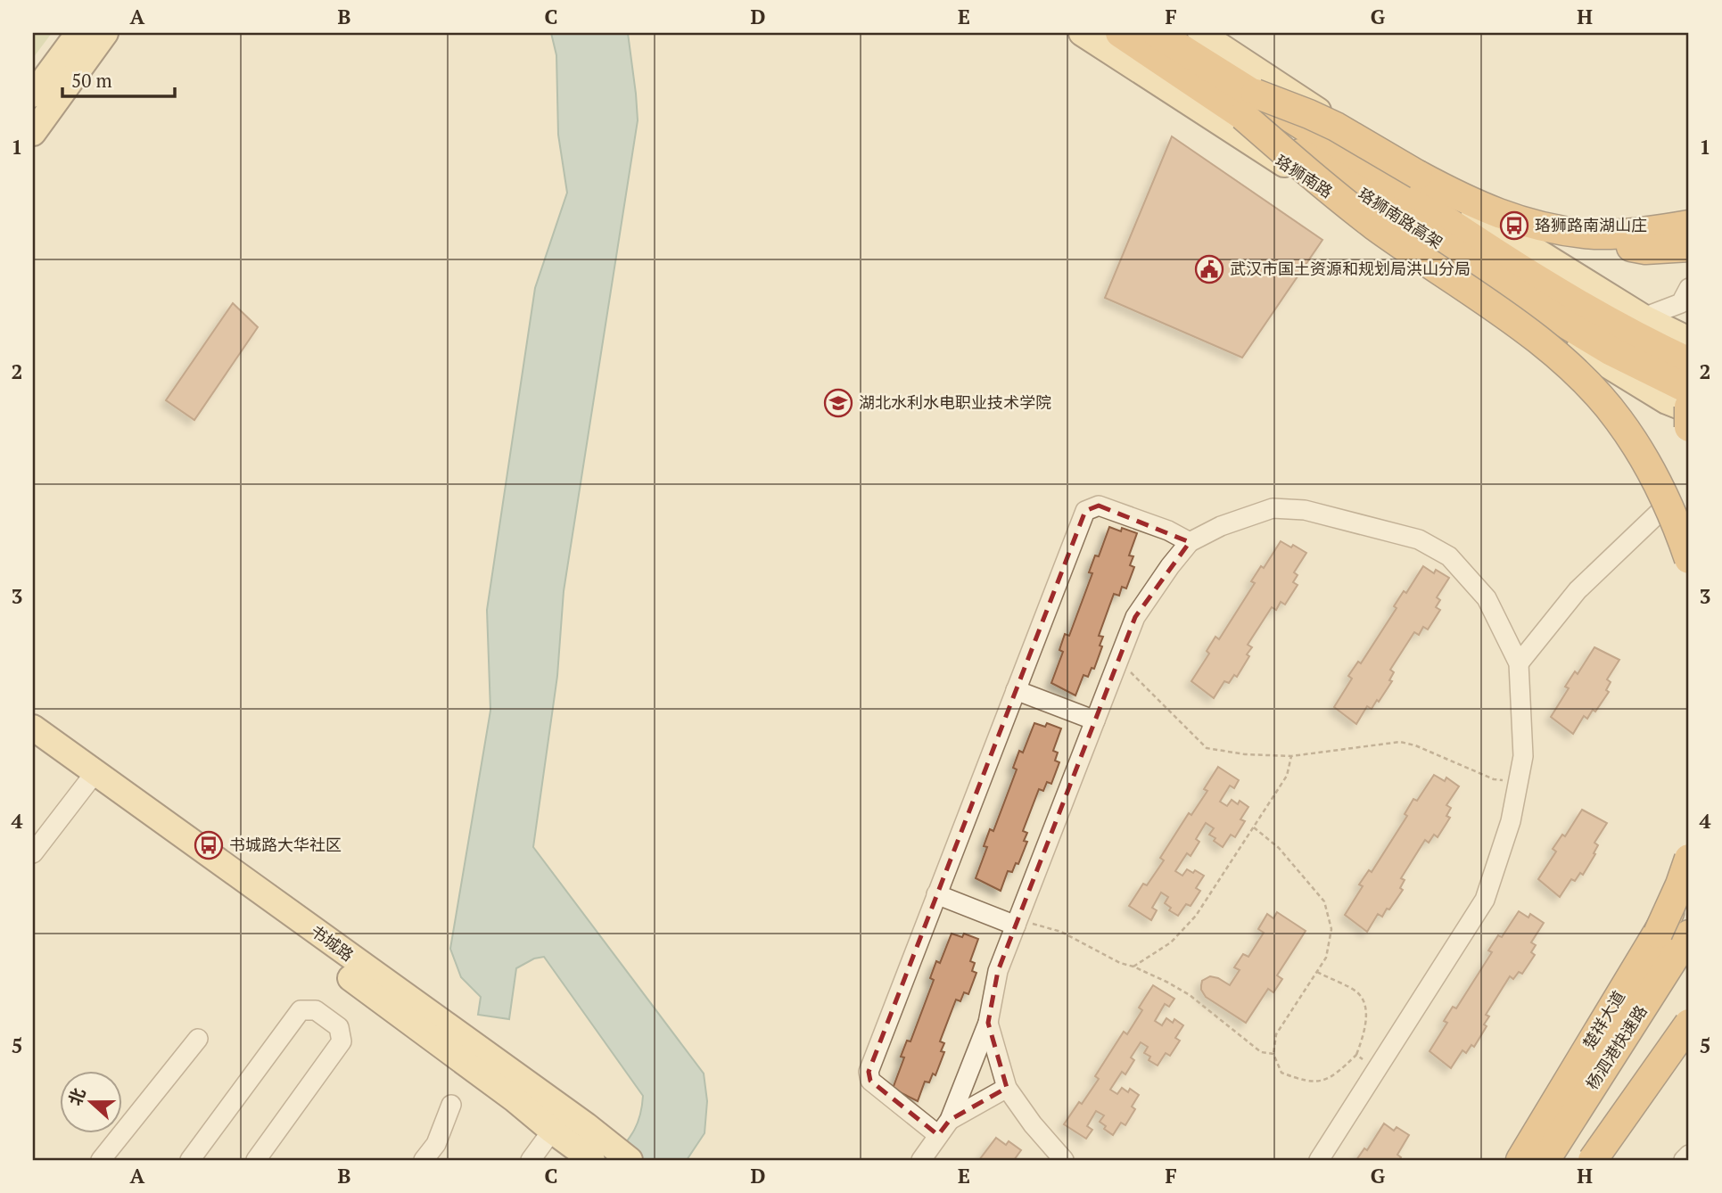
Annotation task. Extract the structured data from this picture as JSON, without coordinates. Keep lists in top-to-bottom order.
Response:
{
  "streets": {
    "highway": ["珞狮南路高架", "楚祥大道", "杨泗港快速路"],
    "main road": ["珞狮南路", "书城路"]
  },
  "places": {
    "bus stop": ["珞狮路南湖山庄", "书城路大华社区"],
    "public building": ["武汉市国土资源和规划局洪山分局"],
    "school or university": ["湖北水利水电职业技术学院"]
  },
  "scale_bar": "50 m",
  "north": "left",
  "grid": {
    "columns": [
      "A",
      "B",
      "C",
      "D",
      "E",
      "F",
      "G",
      "H"
    ],
    "rows": [
      "1",
      "2",
      "3",
      "4",
      "5"
    ]
  }
}
